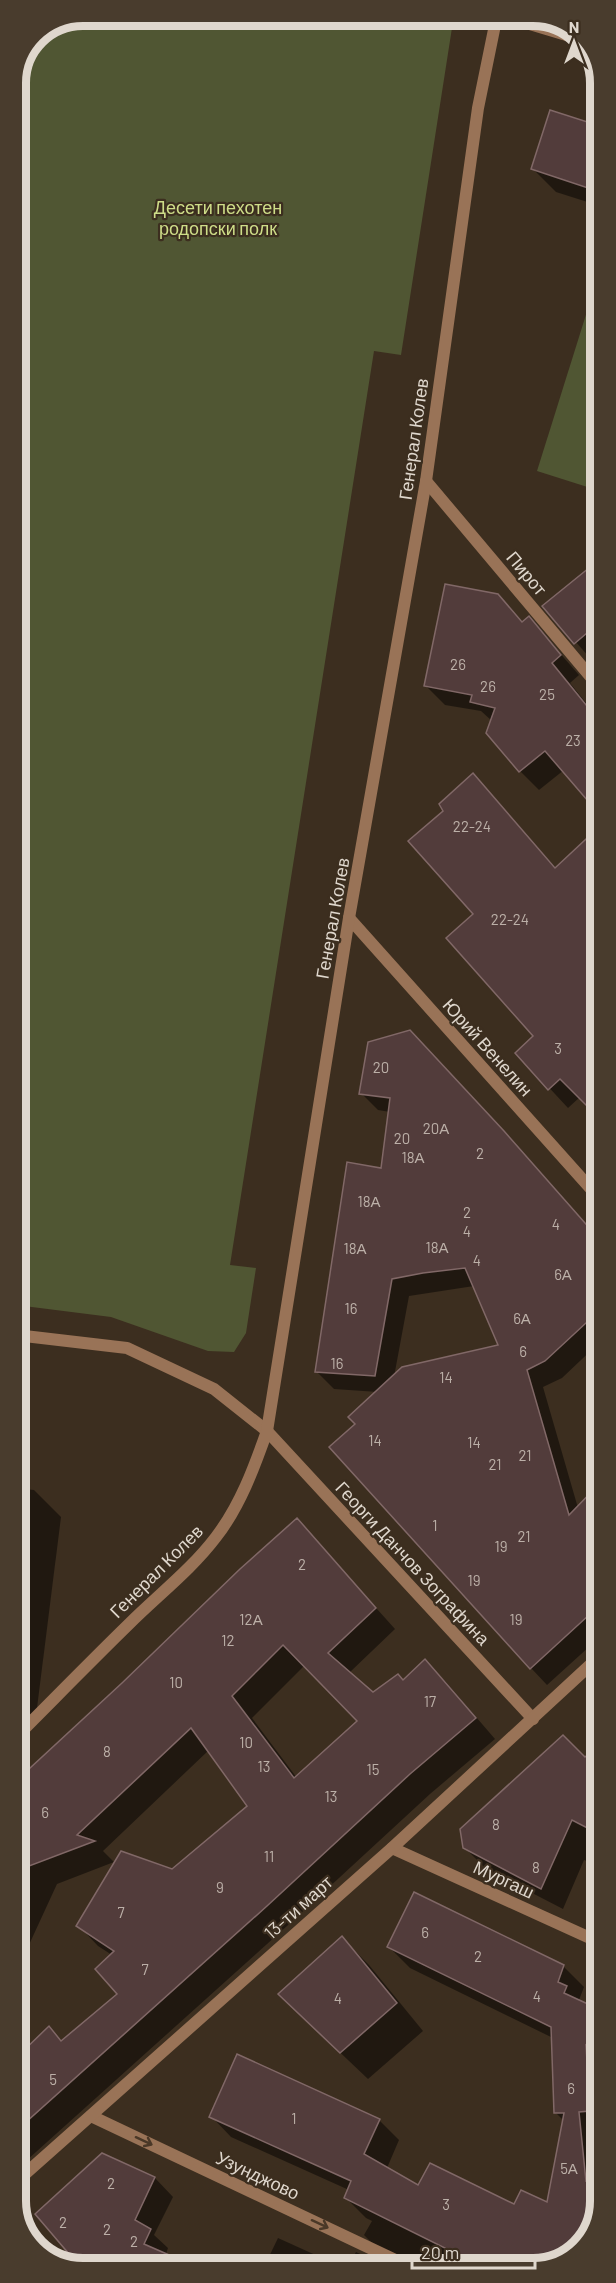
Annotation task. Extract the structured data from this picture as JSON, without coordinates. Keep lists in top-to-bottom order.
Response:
{
  "streets": {
    "street": [
      "Генерал Колев",
      "Пирот",
      "Юрий Венелин",
      "Георги Данчов Зографина",
      "Мургаш",
      "13-ти март",
      "Узунджово"
    ]
  },
  "crossings": [
    ["Генерал Колев", "Пирот"],
    ["Генерал Колев", "Юрий Венелин"],
    ["Генерал Колев", "Георги Данчов Зографина"],
    ["Георги Данчов Зографина", "13-ти март"],
    ["Мургаш", "13-ти март"],
    ["13-ти март", "Узунджово"]
  ],
  "one_way": ["Узунджово"],
  "parks": ["Десети пехотен родопски полк"],
  "house_numbers": [
    "26",
    "26",
    "25",
    "23",
    "22-24",
    "22-24",
    "3",
    "20",
    "20А",
    "20",
    "2",
    "18А",
    "18А",
    "2",
    "4",
    "4",
    "18А",
    "18А",
    "4",
    "6А",
    "16",
    "6А",
    "6",
    "16",
    "14",
    "14",
    "14",
    "21",
    "21",
    "1",
    "21",
    "19",
    "2",
    "19",
    "12А",
    "19",
    "12",
    "10",
    "17",
    "10",
    "8",
    "13",
    "15",
    "13",
    "6",
    "8",
    "11",
    "8",
    "9",
    "7",
    "6",
    "2",
    "7",
    "4",
    "4",
    "5",
    "6",
    "1",
    "5А",
    "2",
    "3",
    "2",
    "2",
    "2"
  ],
  "scale_bar": "20 m",
  "north": "top"
}
